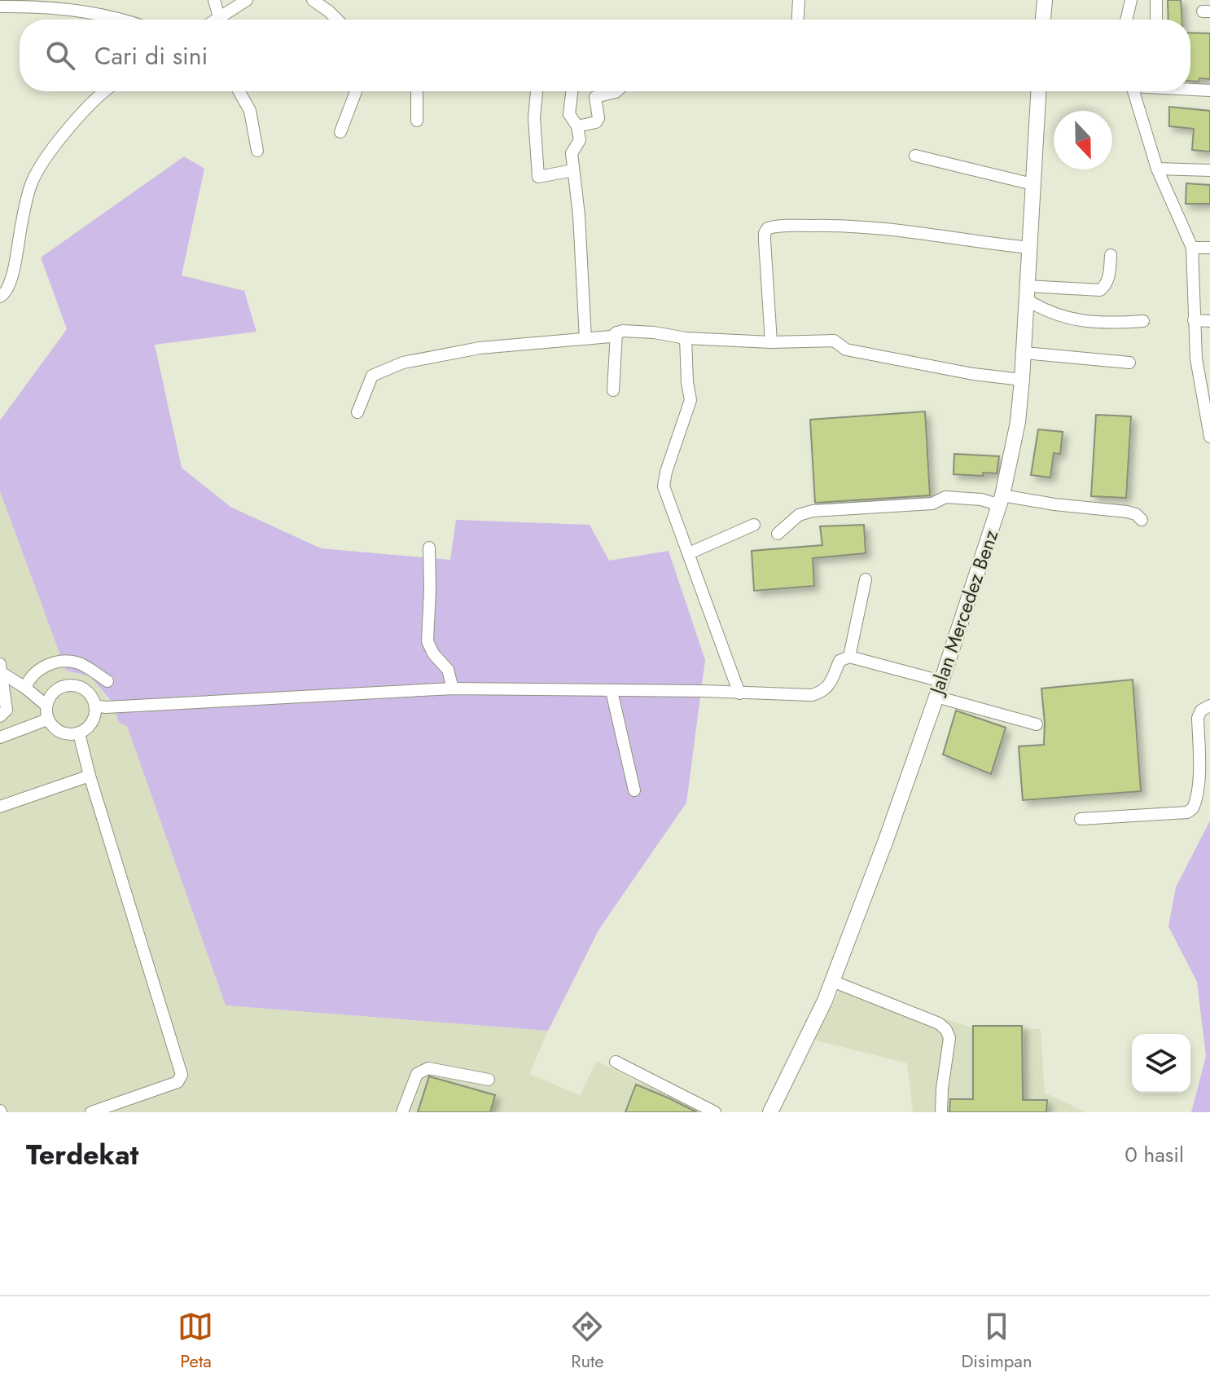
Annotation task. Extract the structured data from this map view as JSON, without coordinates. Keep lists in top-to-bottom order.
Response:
{
  "streets": {
    "main road": ["Jalan Mercedez Benz"]
  },
  "north": "bottom",
  "page": {
    "search": "Cari di sini",
    "heading": ["Terdekat", "0 hasil"],
    "nav": ["Peta", "Rute", "Disimpan"]
  }
}
